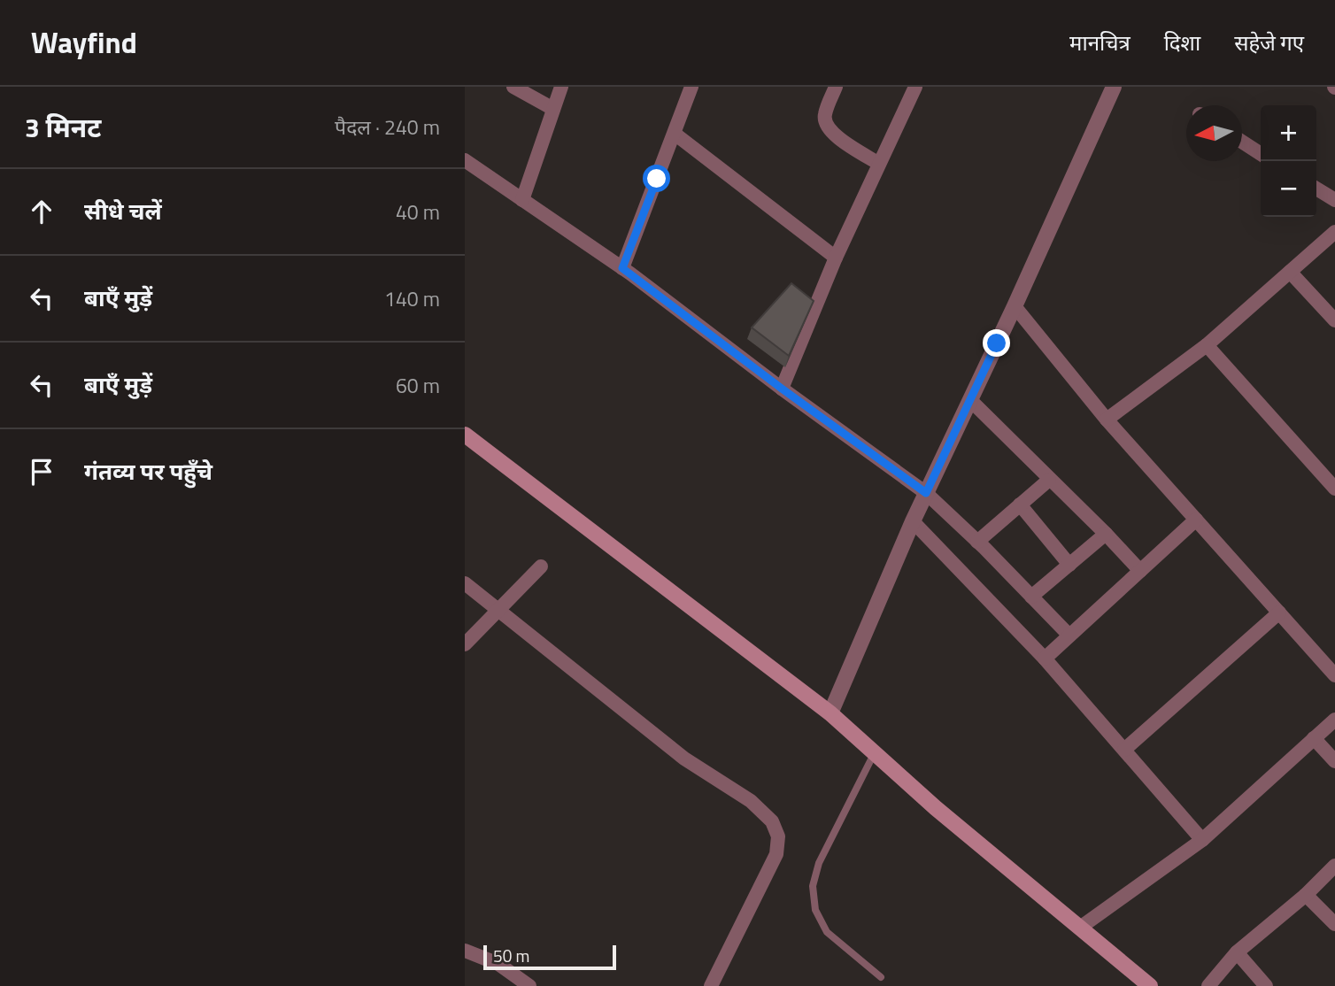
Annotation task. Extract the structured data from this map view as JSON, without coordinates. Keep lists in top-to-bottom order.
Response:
{
  "scale_bar": "50 m",
  "north": "left",
  "page": {
    "header": "Wayfind",
    "nav": ["मानचित्र", "दिशा", "सहेजे गए"],
    "heading": ["3 मिनट", "पैदल · 240 m"],
    "map_buttons": ["+", "−"],
    "list": [
      ["सीधे चलें", "40 m"],
      ["बाएँ मुड़ें", "140 m"],
      ["बाएँ मुड़ें", "60 m"],
      "गंतव्य पर पहुँचे"
    ],
    "scale": "50 m"
  }
}
